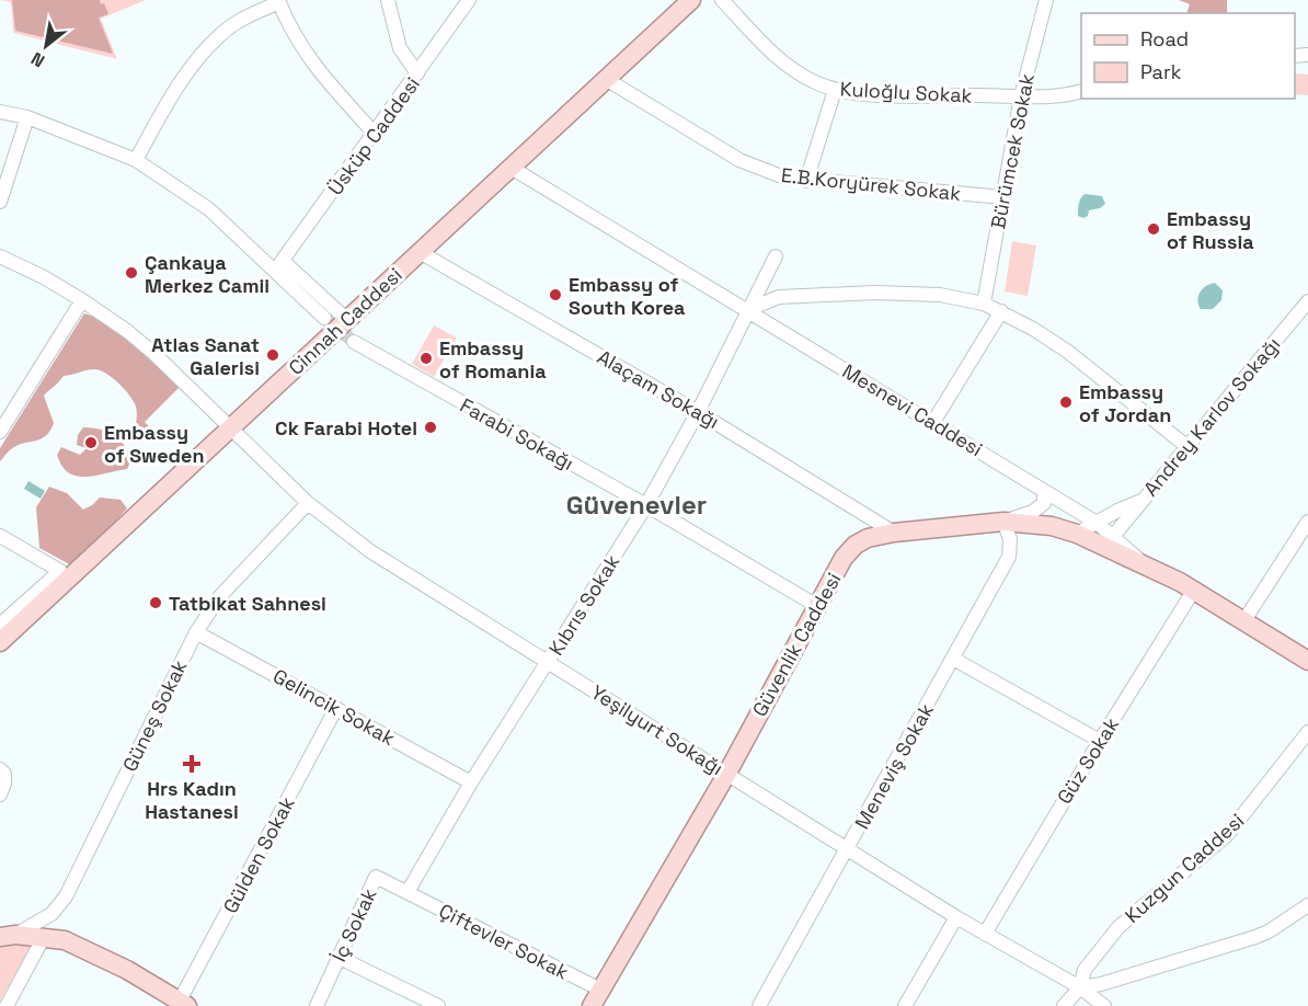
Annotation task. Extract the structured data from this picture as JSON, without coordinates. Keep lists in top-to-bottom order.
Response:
{
  "streets": {
    "main road": ["Cinnah Caddesi", "Güvenlik Caddesi"],
    "street": [
      "Kuloğlu Sokak",
      "Üsküp Caddesi",
      "Bürümcek Sokak",
      "E.B.Koryürek Sokak",
      "Alaçam Sokağı",
      "Mesnevi Caddesi",
      "Andrey Karlov Sokağı",
      "Farabi Sokağı",
      "Kıbrıs Sokak",
      "Gelincik Sokak",
      "Güneş Sokak",
      "Yeşilyurt Sokağı",
      "Güz Sokak",
      "Meneviş Sokak",
      "Gülden Sokak",
      "Kuzgun Caddesi",
      "İç Sokak",
      "Çiftevler Sokak"
    ]
  },
  "crossings": [
    ["Kuloğlu Sokak", "Bürümcek Sokak"],
    ["Bürümcek Sokak", "E.B.Koryürek Sokak"],
    ["E.B.Koryürek Sokak", "Cinnah Caddesi"],
    ["Cinnah Caddesi", "Alaçam Sokağı"],
    ["Cinnah Caddesi", "Mesnevi Caddesi"],
    ["Cinnah Caddesi", "Yeşilyurt Sokağı"],
    ["Alaçam Sokağı", "Kıbrıs Sokak"],
    ["Alaçam Sokağı", "Güvenlik Caddesi"],
    ["Mesnevi Caddesi", "Andrey Karlov Sokağı"],
    ["Mesnevi Caddesi", "Kıbrıs Sokak"],
    ["Mesnevi Caddesi", "Güvenlik Caddesi"],
    ["Andrey Karlov Sokağı", "Güvenlik Caddesi"],
    ["Farabi Sokağı", "Kıbrıs Sokak"],
    ["Farabi Sokağı", "Güvenlik Caddesi"],
    ["Kıbrıs Sokak", "Gelincik Sokak"],
    ["Kıbrıs Sokak", "Yeşilyurt Sokağı"],
    ["Kıbrıs Sokak", "İç Sokak"],
    ["Kıbrıs Sokak", "Çiftevler Sokak"],
    ["Güvenlik Caddesi", "Yeşilyurt Sokağı"],
    ["Güvenlik Caddesi", "Güz Sokak"],
    ["Güvenlik Caddesi", "Meneviş Sokak"],
    ["Güvenlik Caddesi", "Çiftevler Sokak"],
    ["Gelincik Sokak", "Güneş Sokak"],
    ["Gelincik Sokak", "Gülden Sokak"],
    ["Güneş Sokak", "Yeşilyurt Sokağı"],
    ["Yeşilyurt Sokağı", "Güz Sokak"],
    ["Yeşilyurt Sokağı", "Meneviş Sokak"],
    ["Yeşilyurt Sokağı", "Kuzgun Caddesi"],
    ["İç Sokak", "Çiftevler Sokak"]
  ],
  "districts": ["Güvenevler"],
  "places": {
    "other": [
      "Embassy of Russia",
      "Çankaya Merkez Camii",
      "Embassy of South Korea",
      "Atlas Sanat Galerisi",
      "Embassy of Romania",
      "Embassy of Jordan",
      "Ck Farabi Hotel",
      "Embassy of Sweden",
      "Tatbikat Sahnesi"
    ],
    "health": ["Hrs Kadın Hastanesi"]
  },
  "legend": ["Road", "Park"],
  "north": "bottom left"
}
